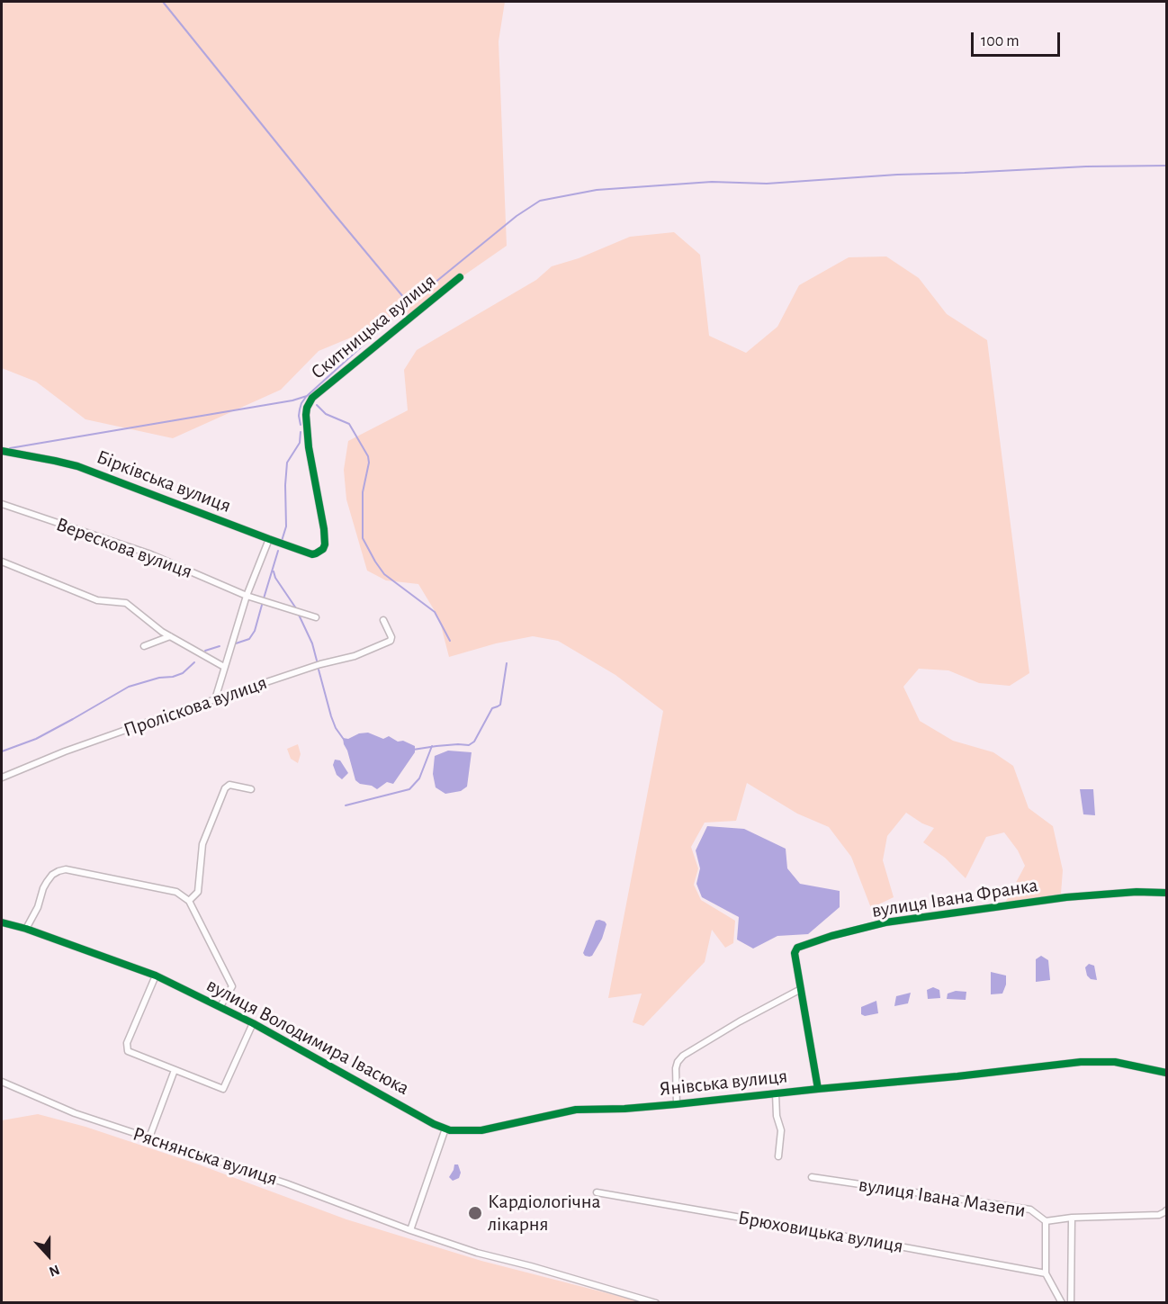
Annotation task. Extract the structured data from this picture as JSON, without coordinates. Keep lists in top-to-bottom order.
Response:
{
  "streets": {
    "street": [
      "Скитницька вулиця",
      "Бірківська вулиця",
      "Верескова вулиця",
      "Проліскова вулиця",
      "вулиця Івана Франка",
      "вулиця Володимира Івасюка",
      "Янівська вулиця",
      "Ряснянська вулиця",
      "вулиця Івана Мазепи",
      "Брюховицька вулиця"
    ]
  },
  "crossings": [
    ["Скитницька вулиця", "Бірківська вулиця"],
    ["вулиця Івана Франка", "Янівська вулиця"],
    ["вулиця Володимира Івасюка", "Янівська вулиця"]
  ],
  "places": ["Кардіологічна лікарня"],
  "scale_bar": "100 m",
  "north": "bottom"
}
